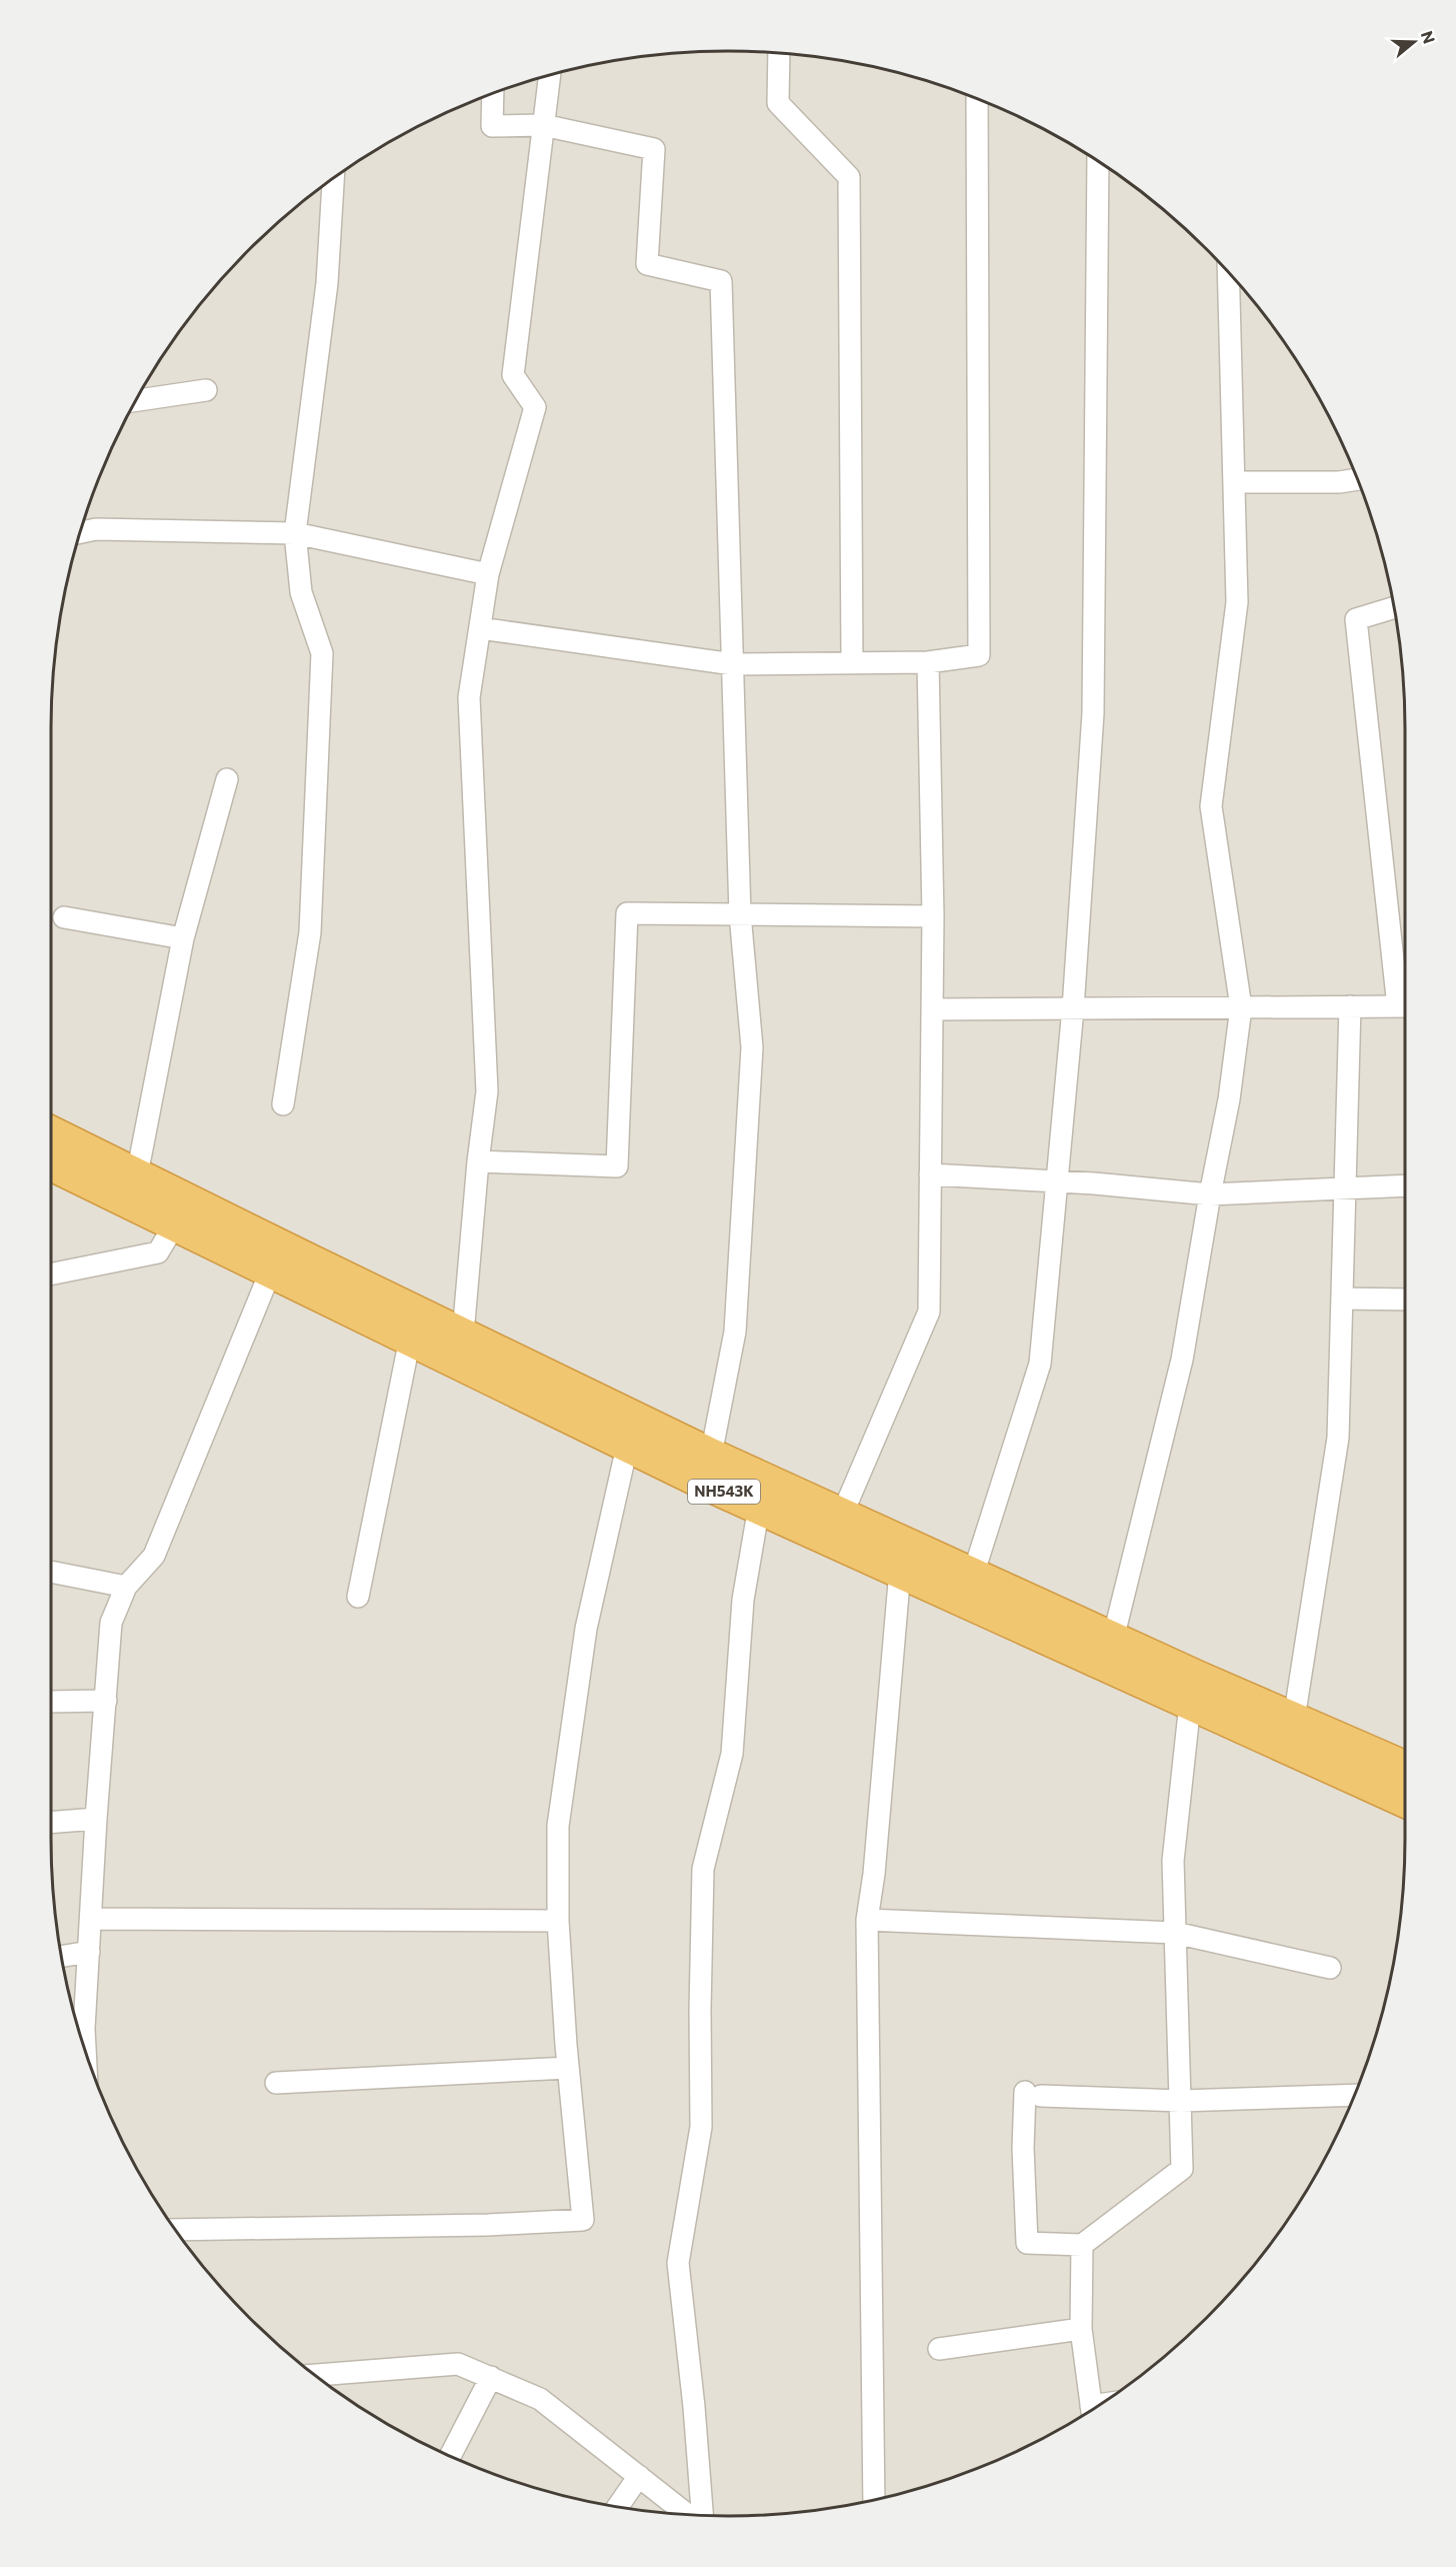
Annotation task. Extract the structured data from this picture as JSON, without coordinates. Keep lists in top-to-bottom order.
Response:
{
  "streets": {
    "highway": ["NH543K"]
  },
  "north": "right"
}
